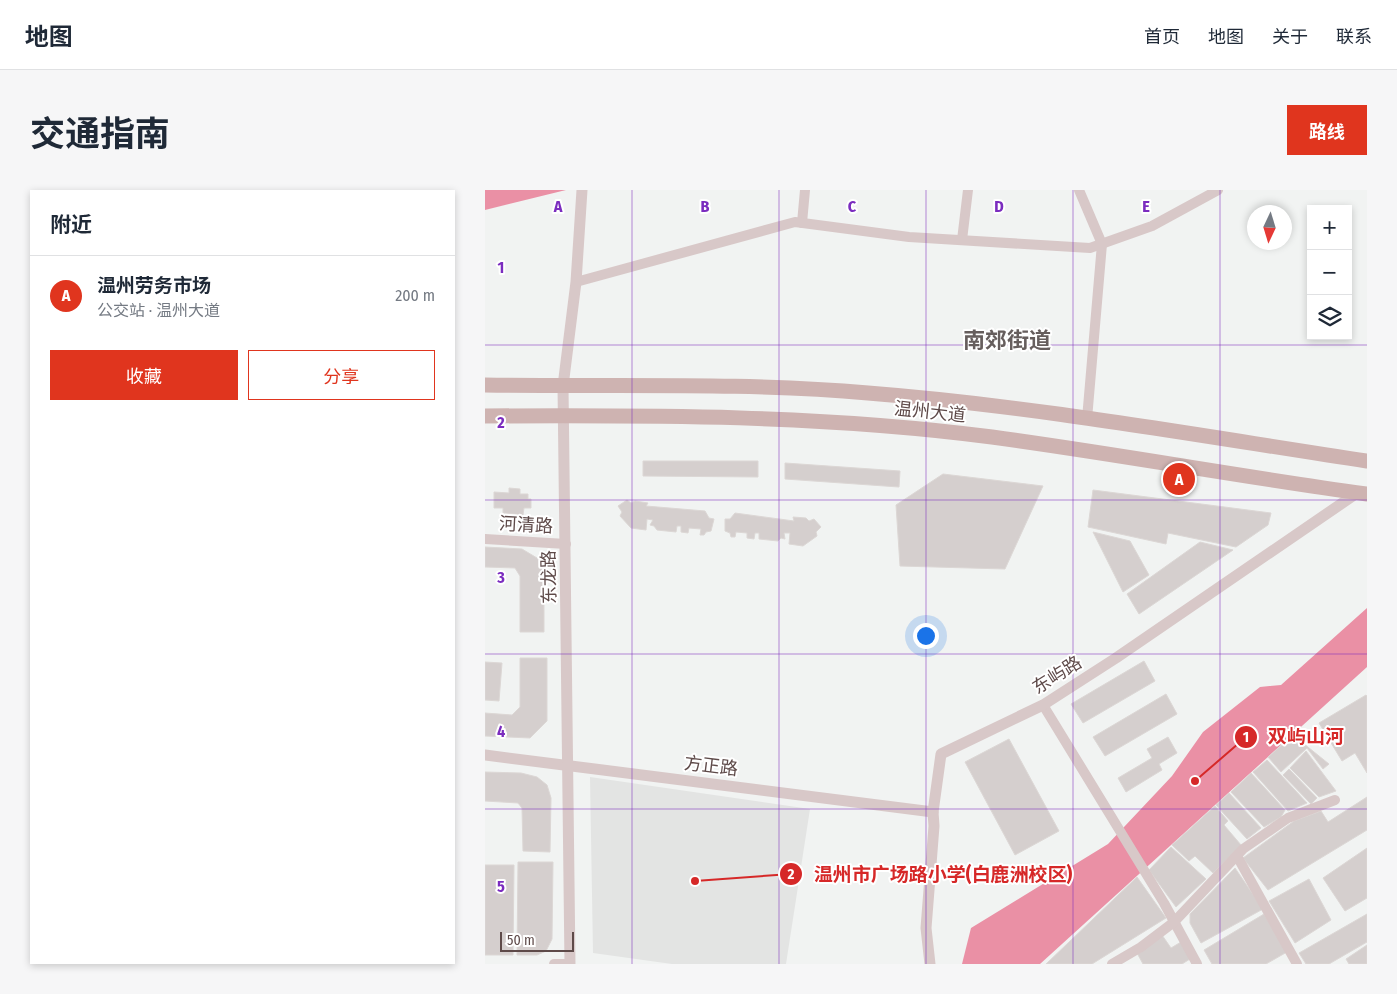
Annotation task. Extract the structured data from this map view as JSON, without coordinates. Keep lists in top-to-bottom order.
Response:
{
  "streets": {
    "main road": ["温州大道"],
    "street": [
      "河清路",
      "东龙路",
      "东屿路",
      "方正路"
    ]
  },
  "crossings": [
    ["温州大道", "东龙路"],
    ["温州大道", "东屿路"],
    ["河清路", "东龙路"],
    ["东龙路", "方正路"],
    ["东屿路", "方正路"]
  ],
  "districts": ["南郊街道"],
  "places": ["双屿山河", "温州市广场路小学(白鹿洲校区)"],
  "scale_bar": "50 m",
  "north": "bottom",
  "page": {
    "header": "地图",
    "nav": [
      "首页",
      "地图",
      "关于",
      "联系"
    ],
    "title": "交通指南",
    "buttons": [
      "路线",
      ["收藏", "分享"]
    ],
    "heading": "附近",
    "map_buttons": ["+", "−"],
    "list": [
      {
        "mark": "A",
        "name": "温州劳务市场",
        "note": "公交站 · 温州大道",
        "value": "200 m"
      }
    ],
    "pins": "A",
    "scale": "50 m"
  },
  "grid": {
    "columns": [
      "A",
      "B",
      "C",
      "D",
      "E"
    ],
    "rows": [
      "1",
      "2",
      "3",
      "4",
      "5"
    ]
  }
}
